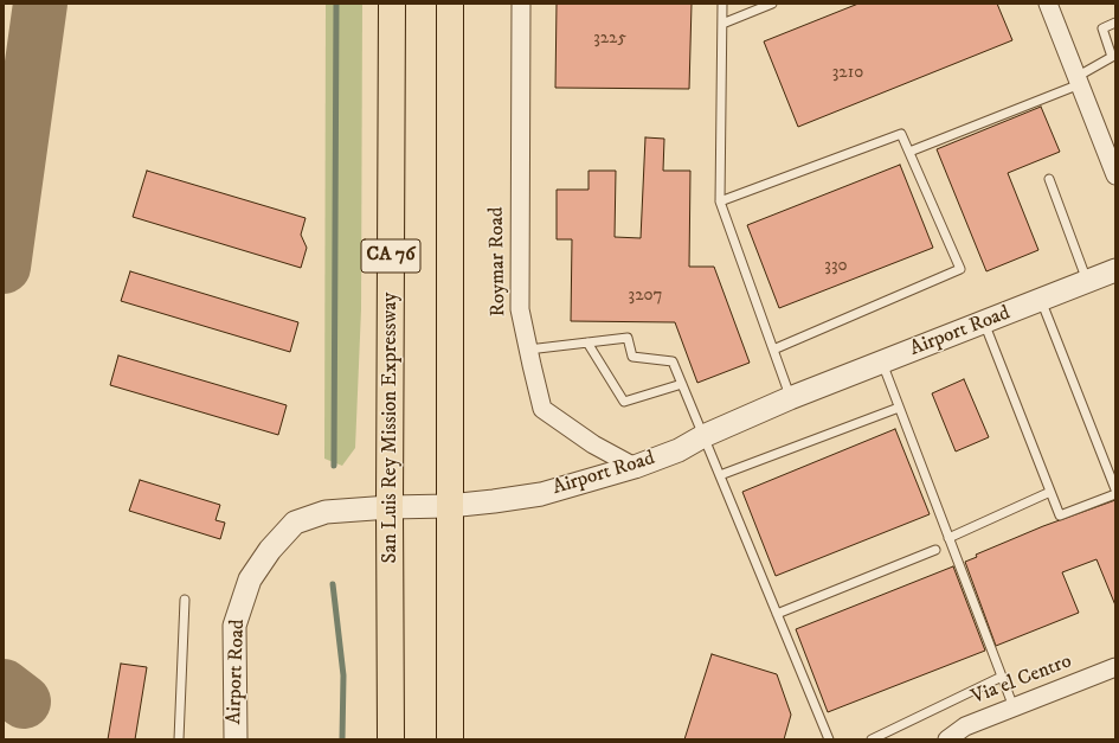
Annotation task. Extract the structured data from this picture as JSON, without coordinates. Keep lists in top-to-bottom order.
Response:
{
  "streets": {
    "highway": ["CA 76", "San Luis Rey Mission Expressway"],
    "street": ["Roymar Road", "Airport Road", "Via el Centro"]
  },
  "crossings": [
    ["CA 76", "Airport Road"],
    ["Roymar Road", "Airport Road"],
    ["Airport Road", "San Luis Rey Mission Expressway"]
  ],
  "house_numbers": [
    "3225",
    "3210",
    "330",
    "3207"
  ]
}
